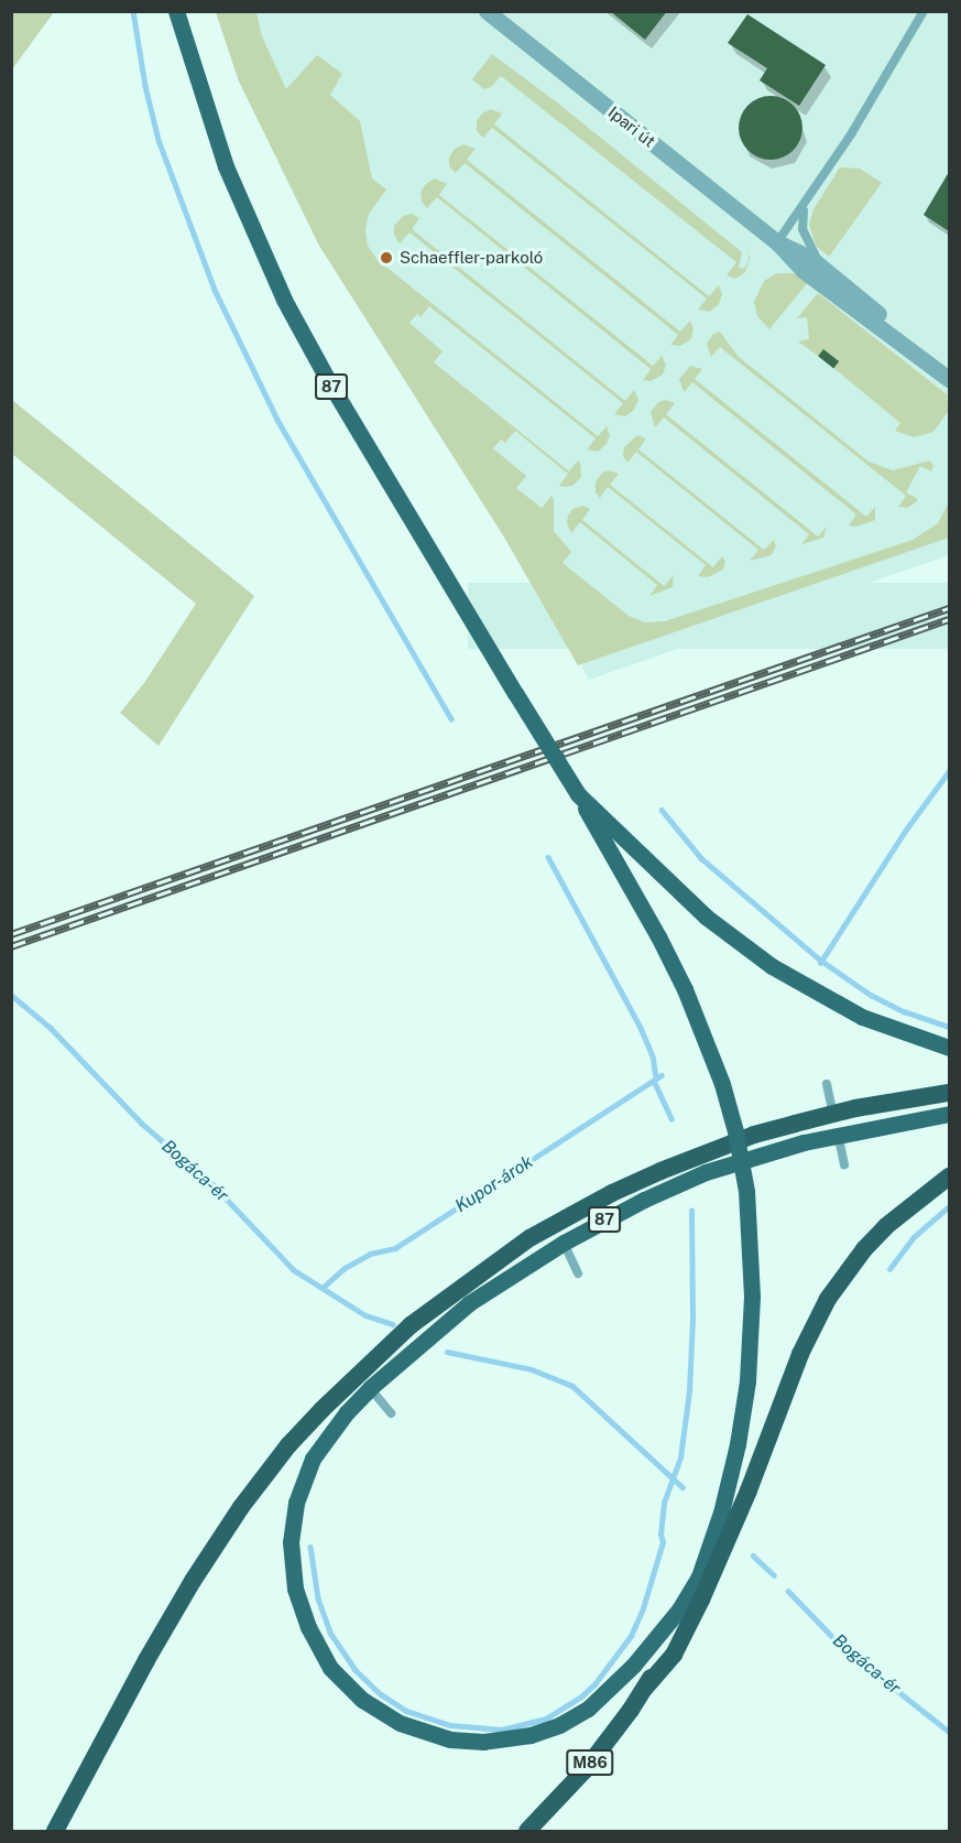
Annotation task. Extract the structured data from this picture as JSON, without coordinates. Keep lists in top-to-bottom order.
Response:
{
  "streets": {
    "highway": ["M86"],
    "main road": ["87"],
    "street": ["Ipari út"]
  },
  "crossings": [
    ["87", "M86"]
  ],
  "water": ["Bogáca-ér", "Kupor-árok"],
  "places": ["Schaeffler-parkoló"]
}
